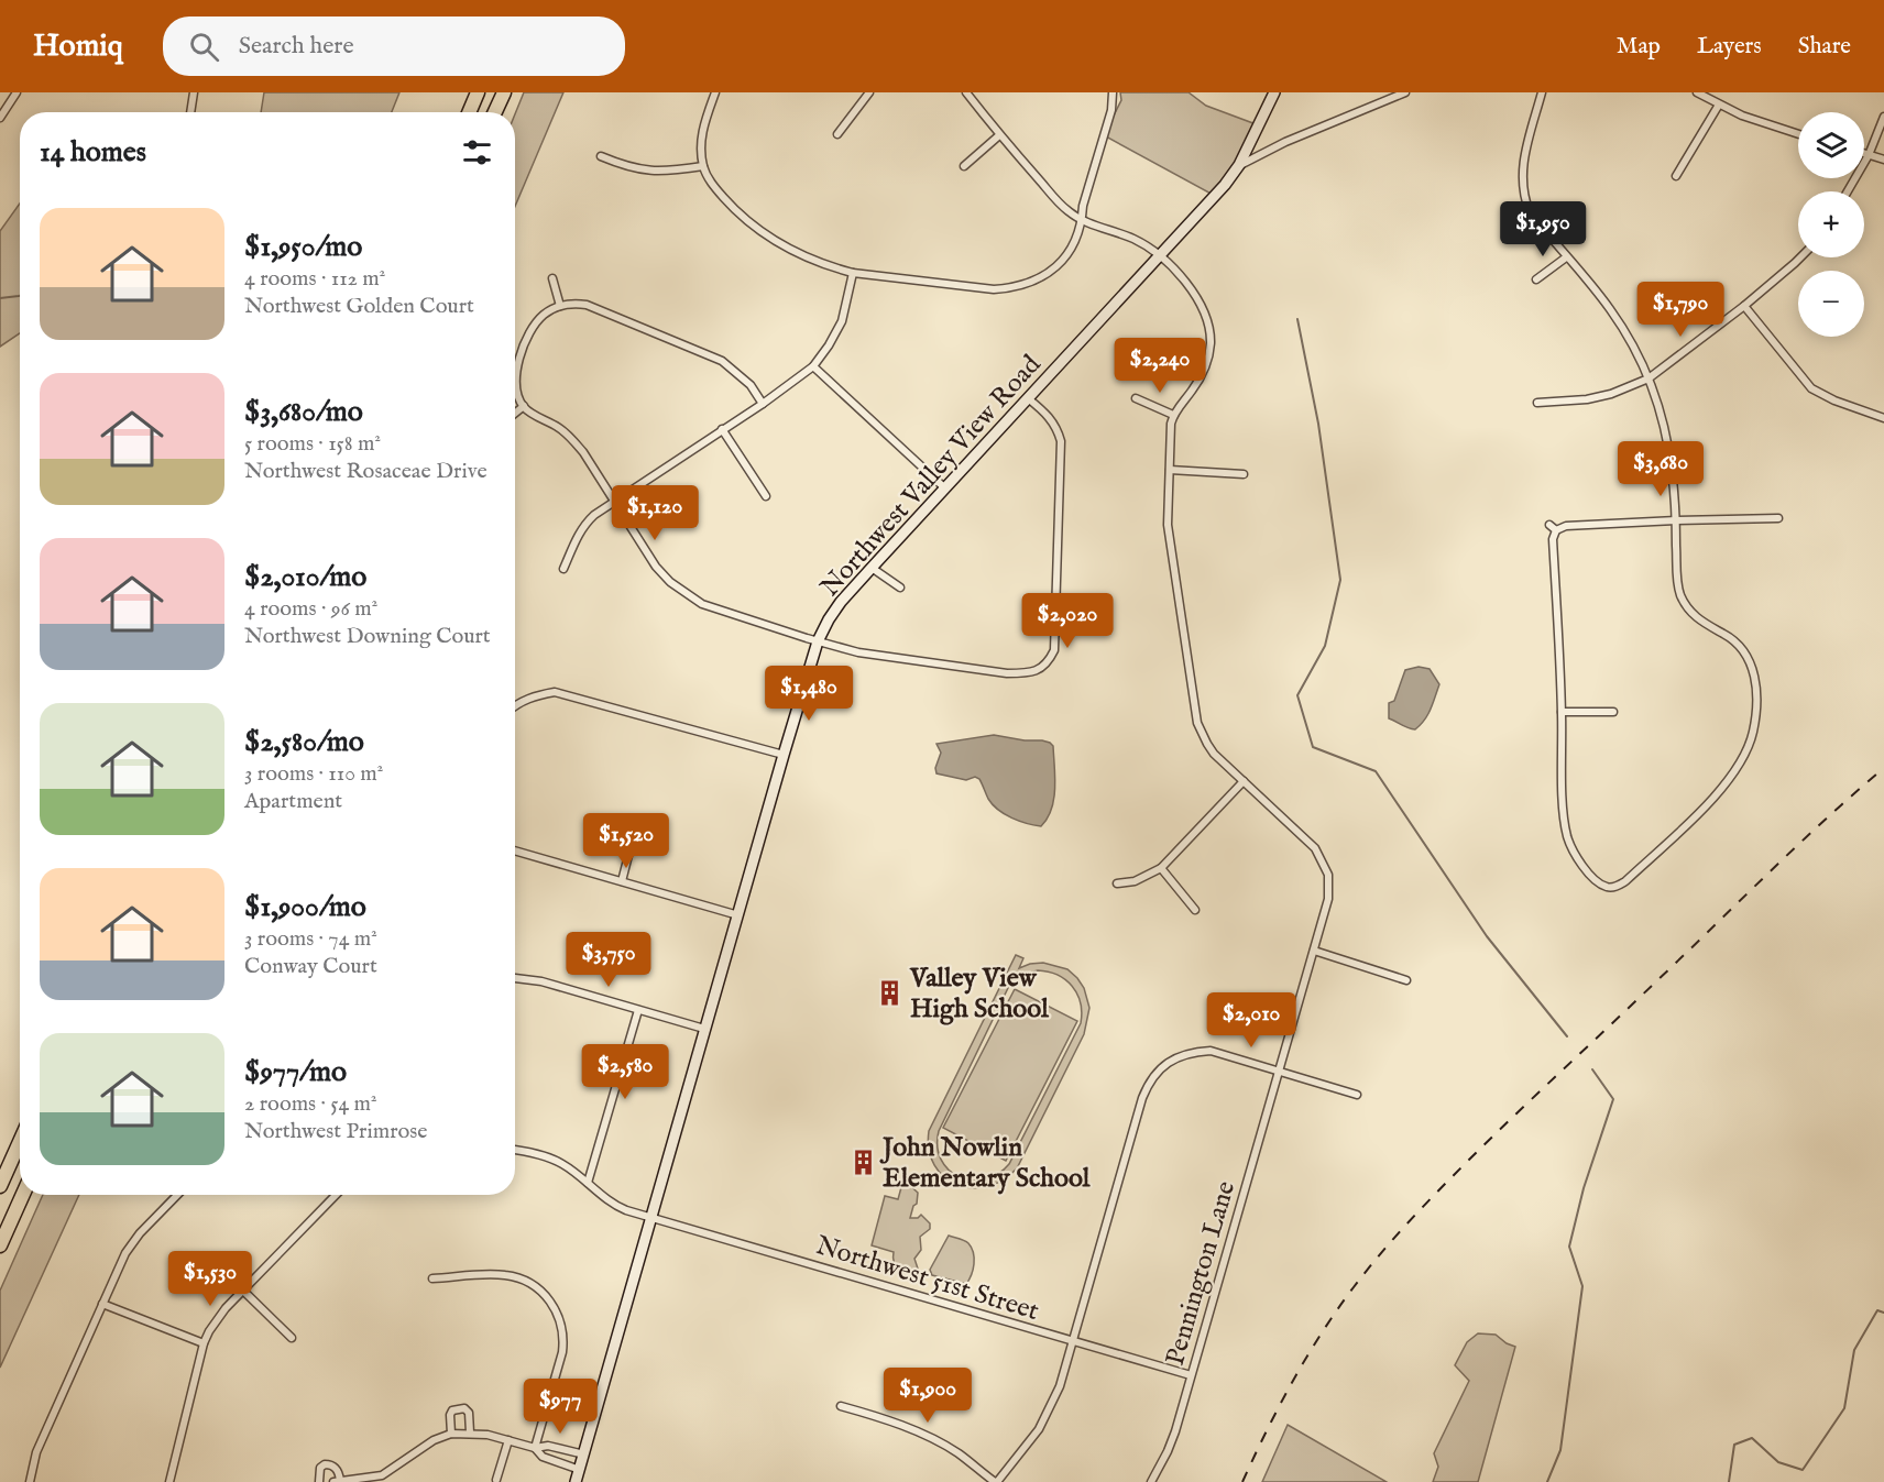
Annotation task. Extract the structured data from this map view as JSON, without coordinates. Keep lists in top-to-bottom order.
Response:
{
  "streets": {
    "street": ["Northwest Valley View Road", "Pennington Lane", "Northwest 51st Street"]
  },
  "crossings": [
    ["Northwest Valley View Road", "Northwest 51st Street"],
    ["Pennington Lane", "Northwest 51st Street"]
  ],
  "places": {
    "building": ["Valley View High School", "John Nowlin Elementary School"]
  },
  "page": {
    "header": "Homiq",
    "search": "Search here",
    "nav": ["Map", "Layers", "Share"],
    "map_buttons": ["+", "−"],
    "heading": "14 homes",
    "list": [
      {
        "name": "$1,950/mo",
        "note": "4 rooms · 112 m² · Northwest Golden Court"
      },
      {
        "name": "$3,680/mo",
        "note": "5 rooms · 158 m² · Northwest Rosaceae Drive"
      },
      {
        "name": "$2,010/mo",
        "note": "4 rooms · 96 m² · Northwest Downing Court"
      },
      {
        "name": "$2,580/mo",
        "note": "3 rooms · 110 m² · Apartment"
      },
      {
        "name": "$1,900/mo",
        "note": "3 rooms · 74 m² · Conway Court"
      },
      {
        "name": "$977/mo",
        "note": "2 rooms · 54 m² · Northwest Primrose"
      }
    ],
    "price": [
      "$1,950",
      "$1,790",
      "$2,240",
      "$3,680",
      "$1,120",
      "$2,020",
      "$1,480",
      "$1,520",
      "$3,750",
      "$2,010",
      "$2,580",
      "$1,530",
      "$1,900",
      "$977"
    ]
  }
}
